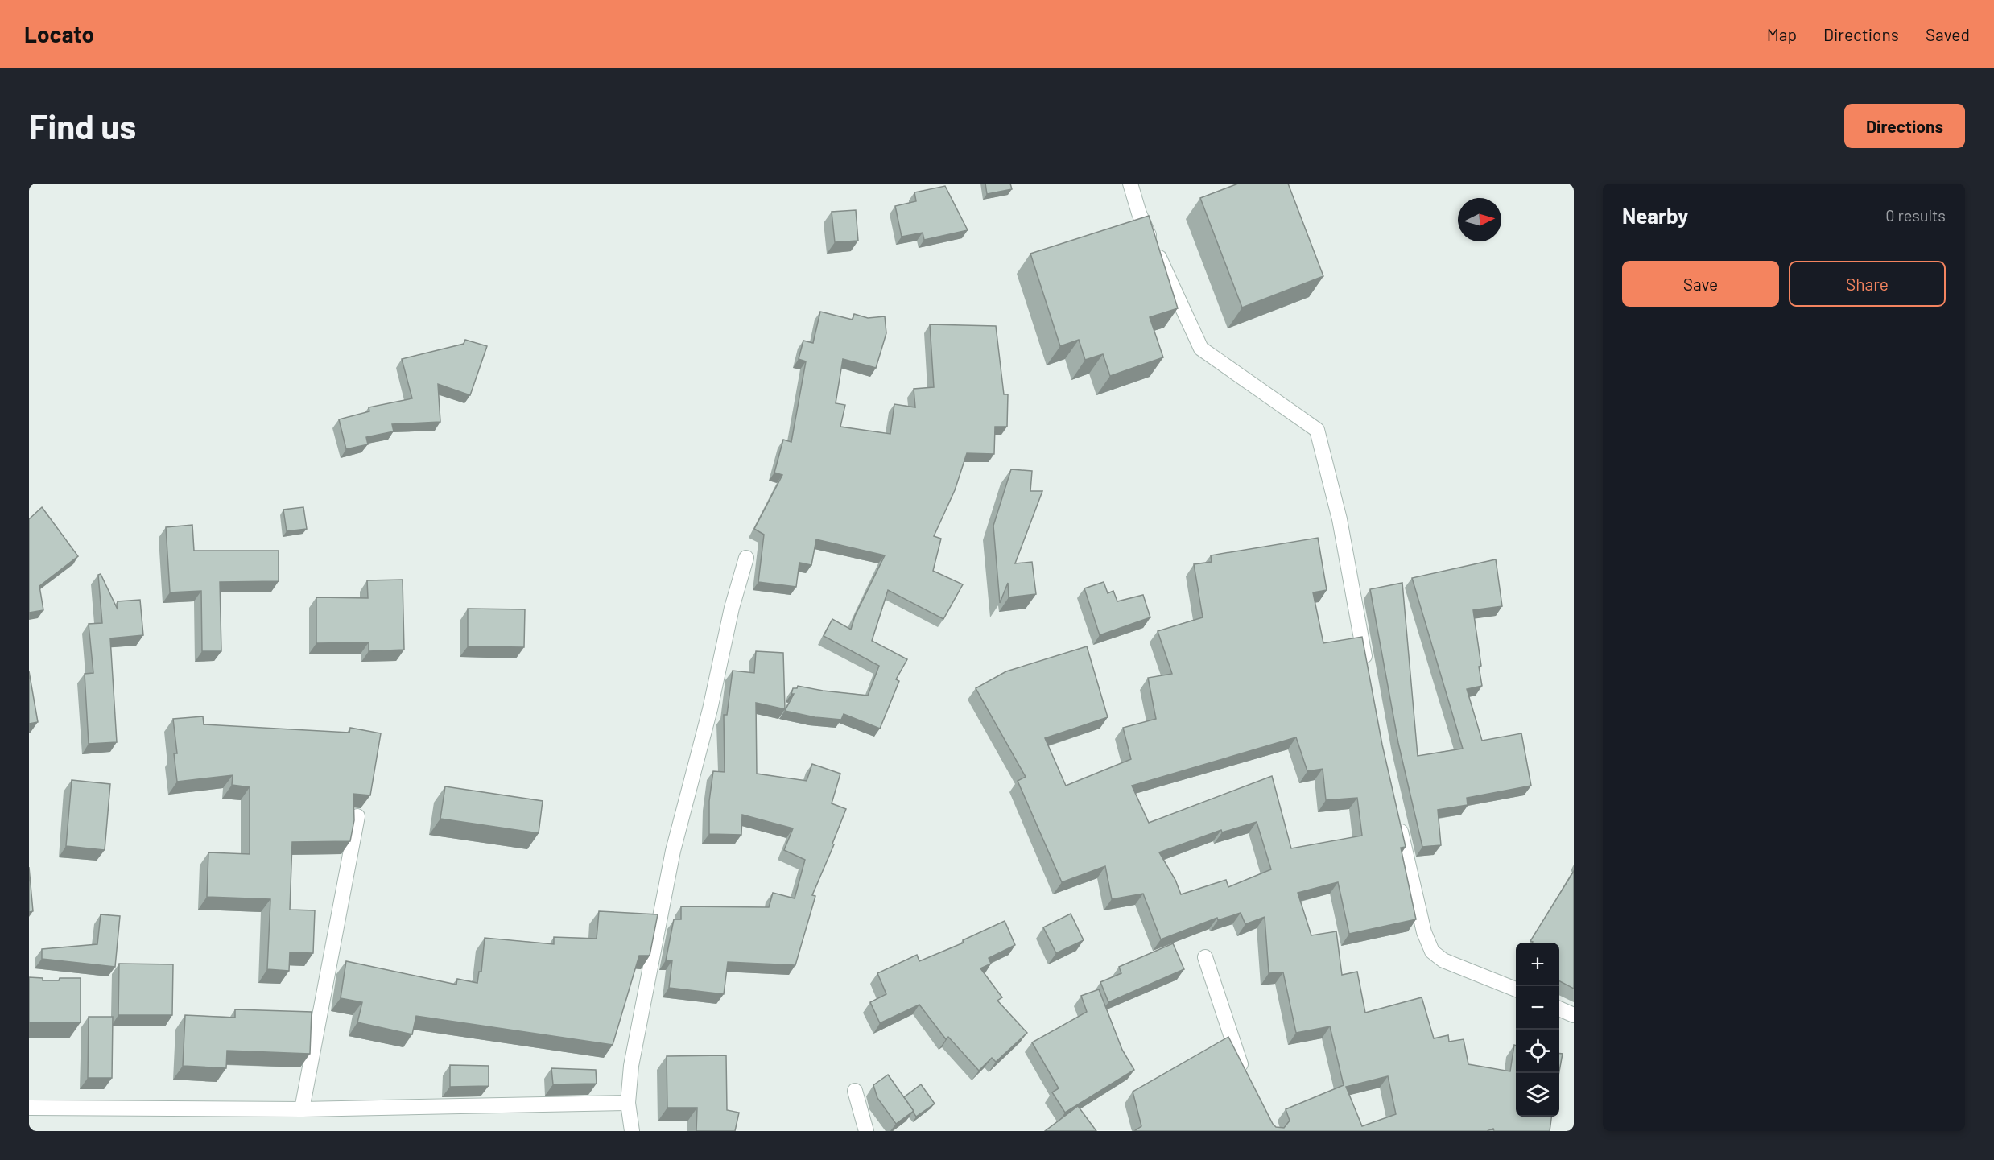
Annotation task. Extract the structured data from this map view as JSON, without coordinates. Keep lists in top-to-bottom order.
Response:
{
  "north": "right",
  "page": {
    "header": "Locato",
    "nav": ["Map", "Directions", "Saved"],
    "buttons": [
      "Directions",
      ["Save", "Share"]
    ],
    "title": "Find us",
    "heading": ["Nearby", "0 results"],
    "map_buttons": ["+", "−"]
  }
}
